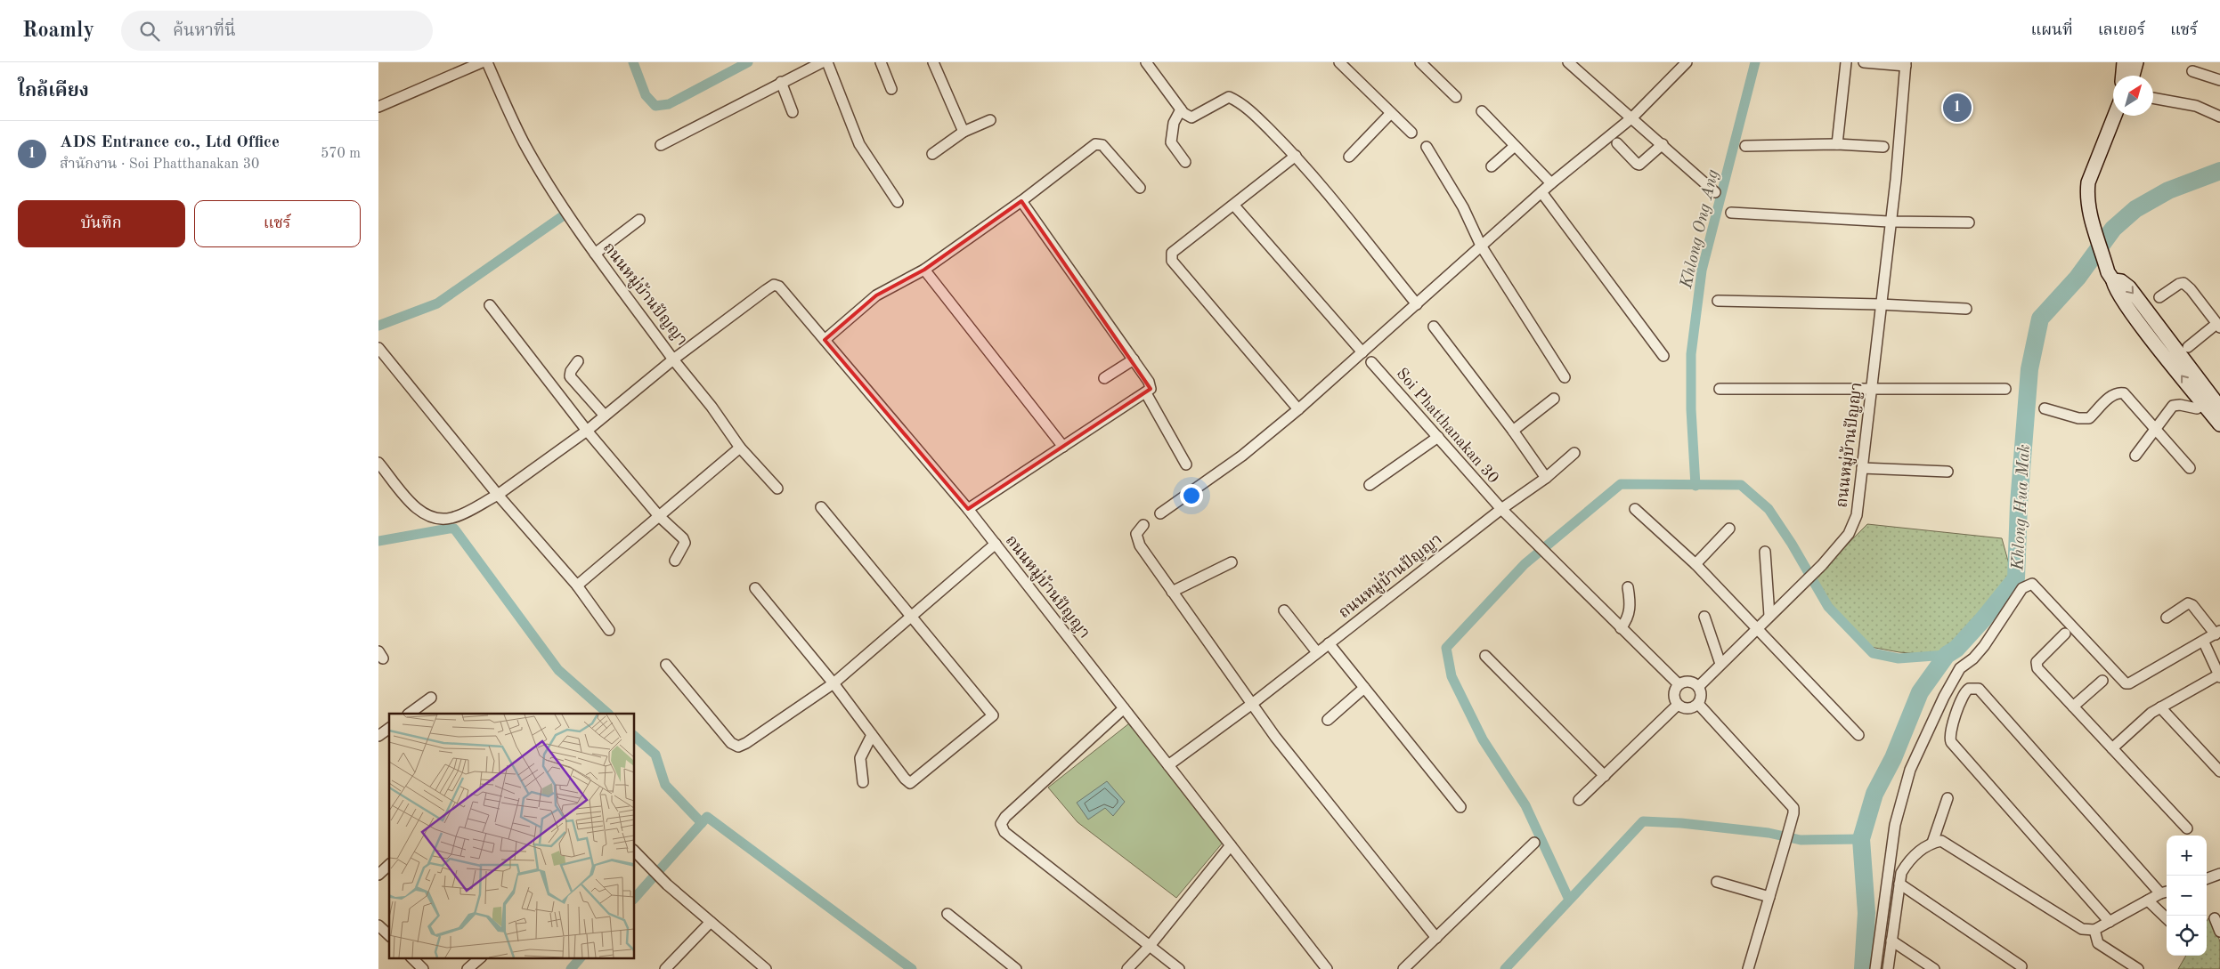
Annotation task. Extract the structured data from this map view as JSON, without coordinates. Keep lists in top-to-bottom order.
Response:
{
  "streets": {
    "street": ["ถนนหมู่บ้านปัญญา", "Soi Phatthanakan 30"]
  },
  "crossings": [
    ["ถนนหมู่บ้านปัญญา", "Soi Phatthanakan 30"]
  ],
  "water": ["Khlong Ong Ang", "Khlong Hua Mak"],
  "north": "top right",
  "page": {
    "header": "Roamly",
    "search": "ค้นหาที่นี่",
    "nav": ["แผนที่", "เลเยอร์", "แชร์"],
    "heading": "ใกล้เคียง",
    "pins": "1",
    "list": [
      {
        "mark": "1",
        "name": "ADS Entrance co., Ltd Office",
        "note": "สำนักงาน · Soi Phatthanakan 30",
        "value": "570 m"
      }
    ],
    "buttons": ["บันทึก", "แชร์"],
    "map_buttons": ["+", "−"]
  }
}
